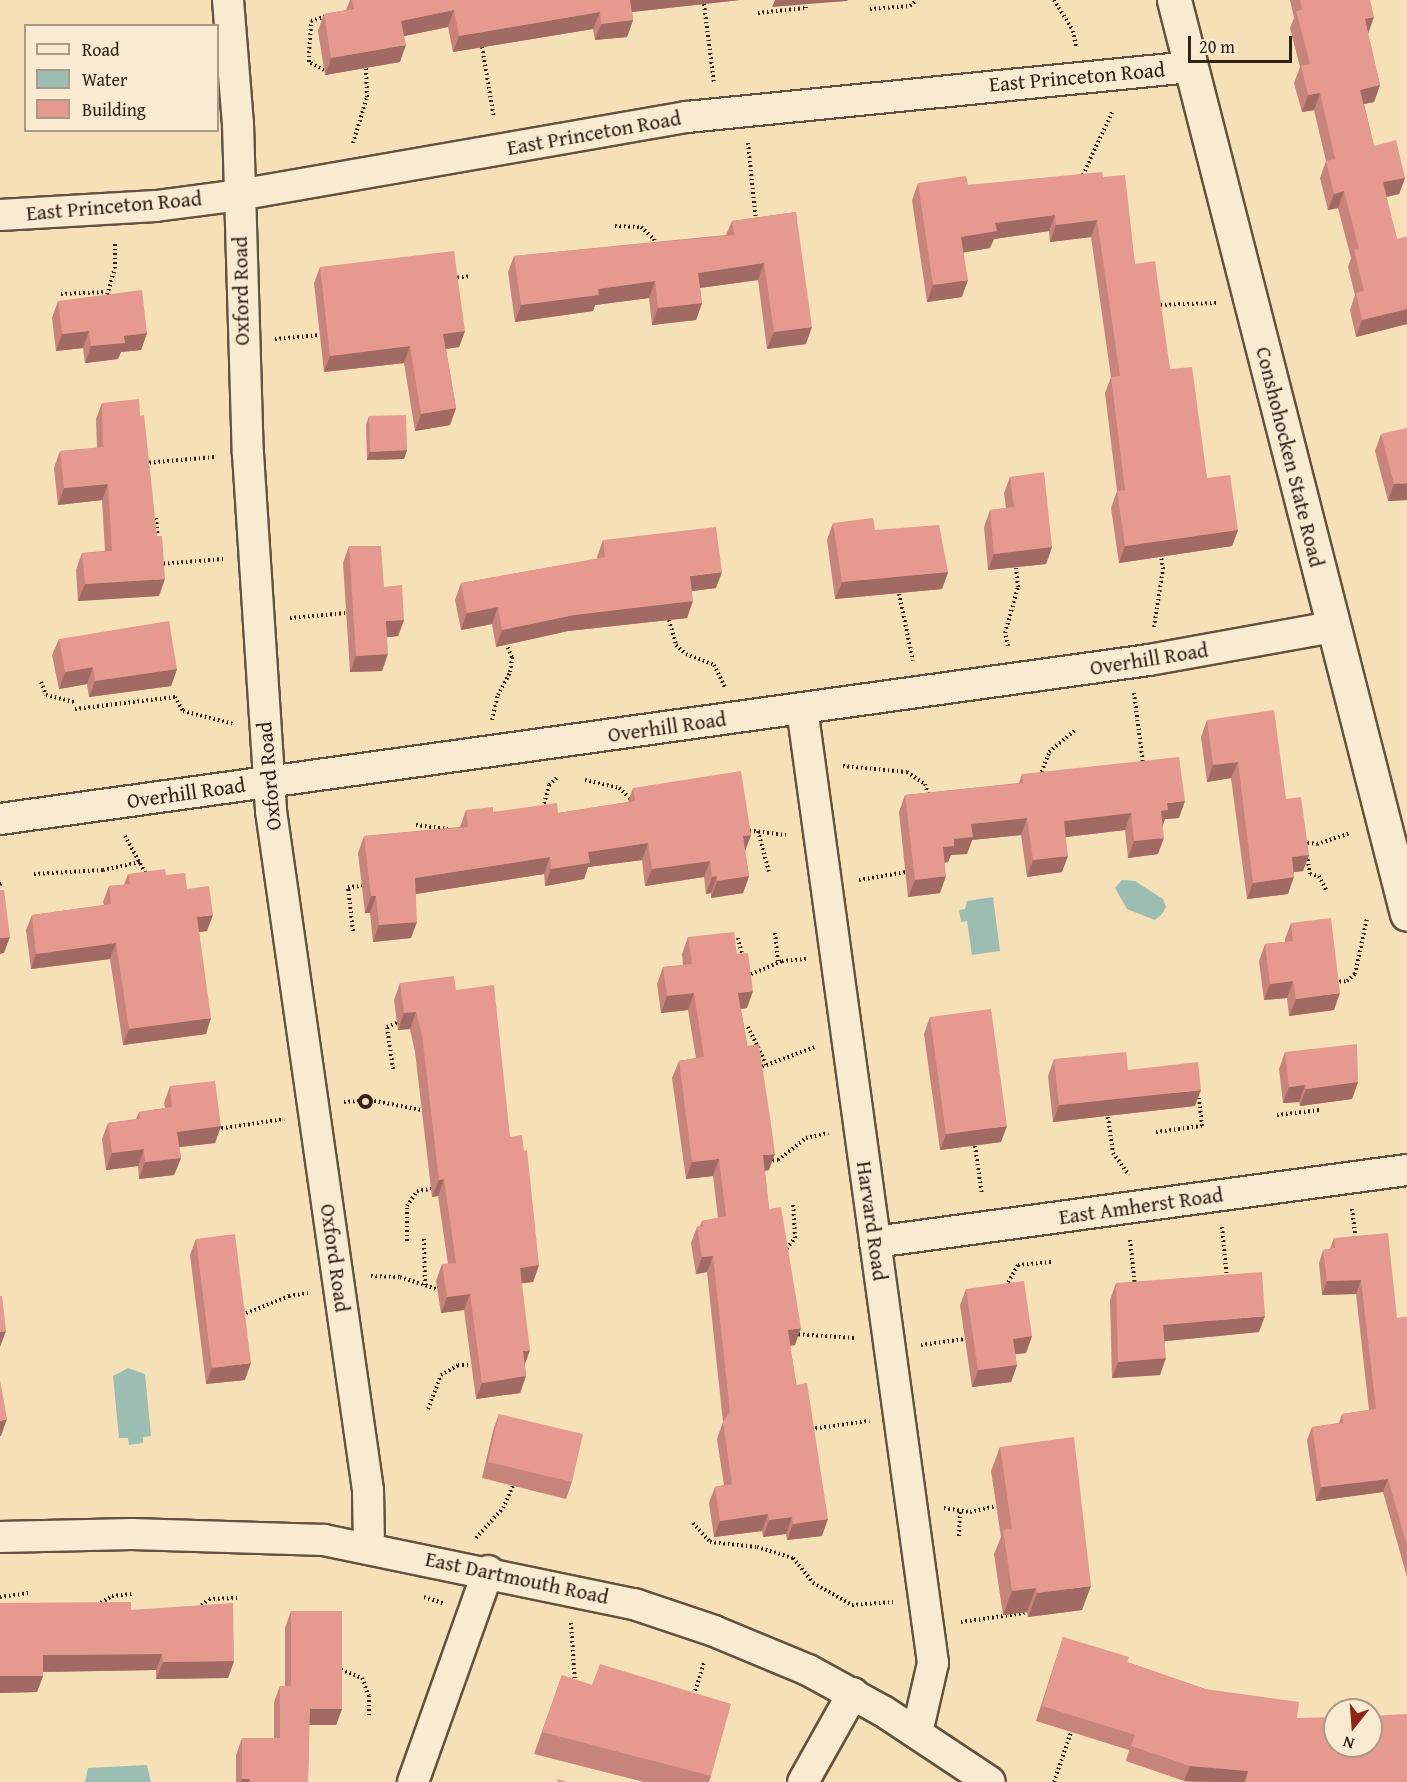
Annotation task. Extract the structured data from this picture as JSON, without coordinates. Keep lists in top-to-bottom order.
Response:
{
  "streets": {
    "main road": ["Conshohocken State Road"],
    "street": [
      "East Princeton Road",
      "Oxford Road",
      "Overhill Road",
      "East Amherst Road",
      "Harvard Road",
      "East Dartmouth Road"
    ]
  },
  "crossings": [
    ["East Princeton Road", "Oxford Road"],
    ["East Princeton Road", "Conshohocken State Road"],
    ["Oxford Road", "Overhill Road"],
    ["Oxford Road", "East Dartmouth Road"],
    ["Conshohocken State Road", "Overhill Road"],
    ["Overhill Road", "Harvard Road"],
    ["East Amherst Road", "Harvard Road"],
    ["Harvard Road", "East Dartmouth Road"]
  ],
  "legend": ["Road", "Water", "Building"],
  "scale_bar": "20 m",
  "north": "bottom"
}
